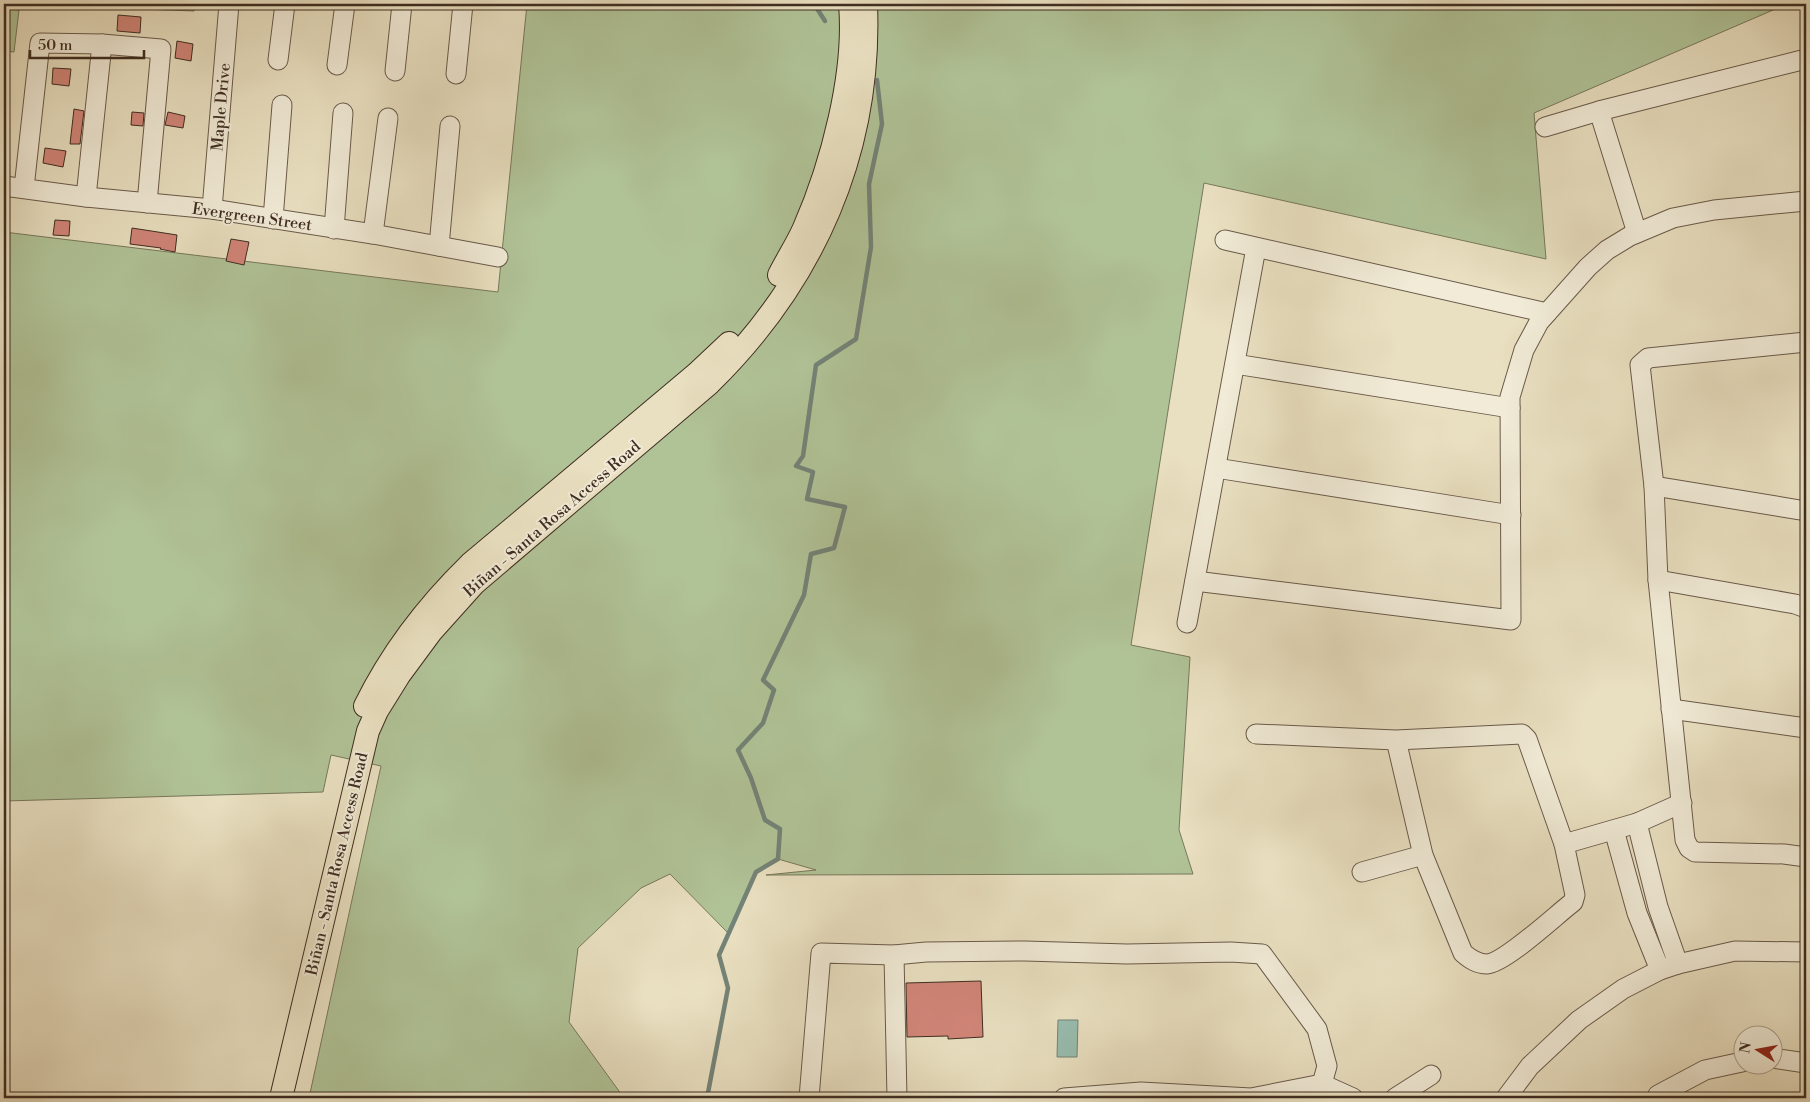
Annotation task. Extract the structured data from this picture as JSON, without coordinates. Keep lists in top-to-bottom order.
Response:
{
  "streets": {
    "main road": ["Biñan - Santa Rosa Access Road"],
    "street": ["Maple Drive", "Evergreen Street"]
  },
  "crossings": [
    ["Maple Drive", "Evergreen Street"]
  ],
  "scale_bar": "50 m",
  "north": "left"
}
